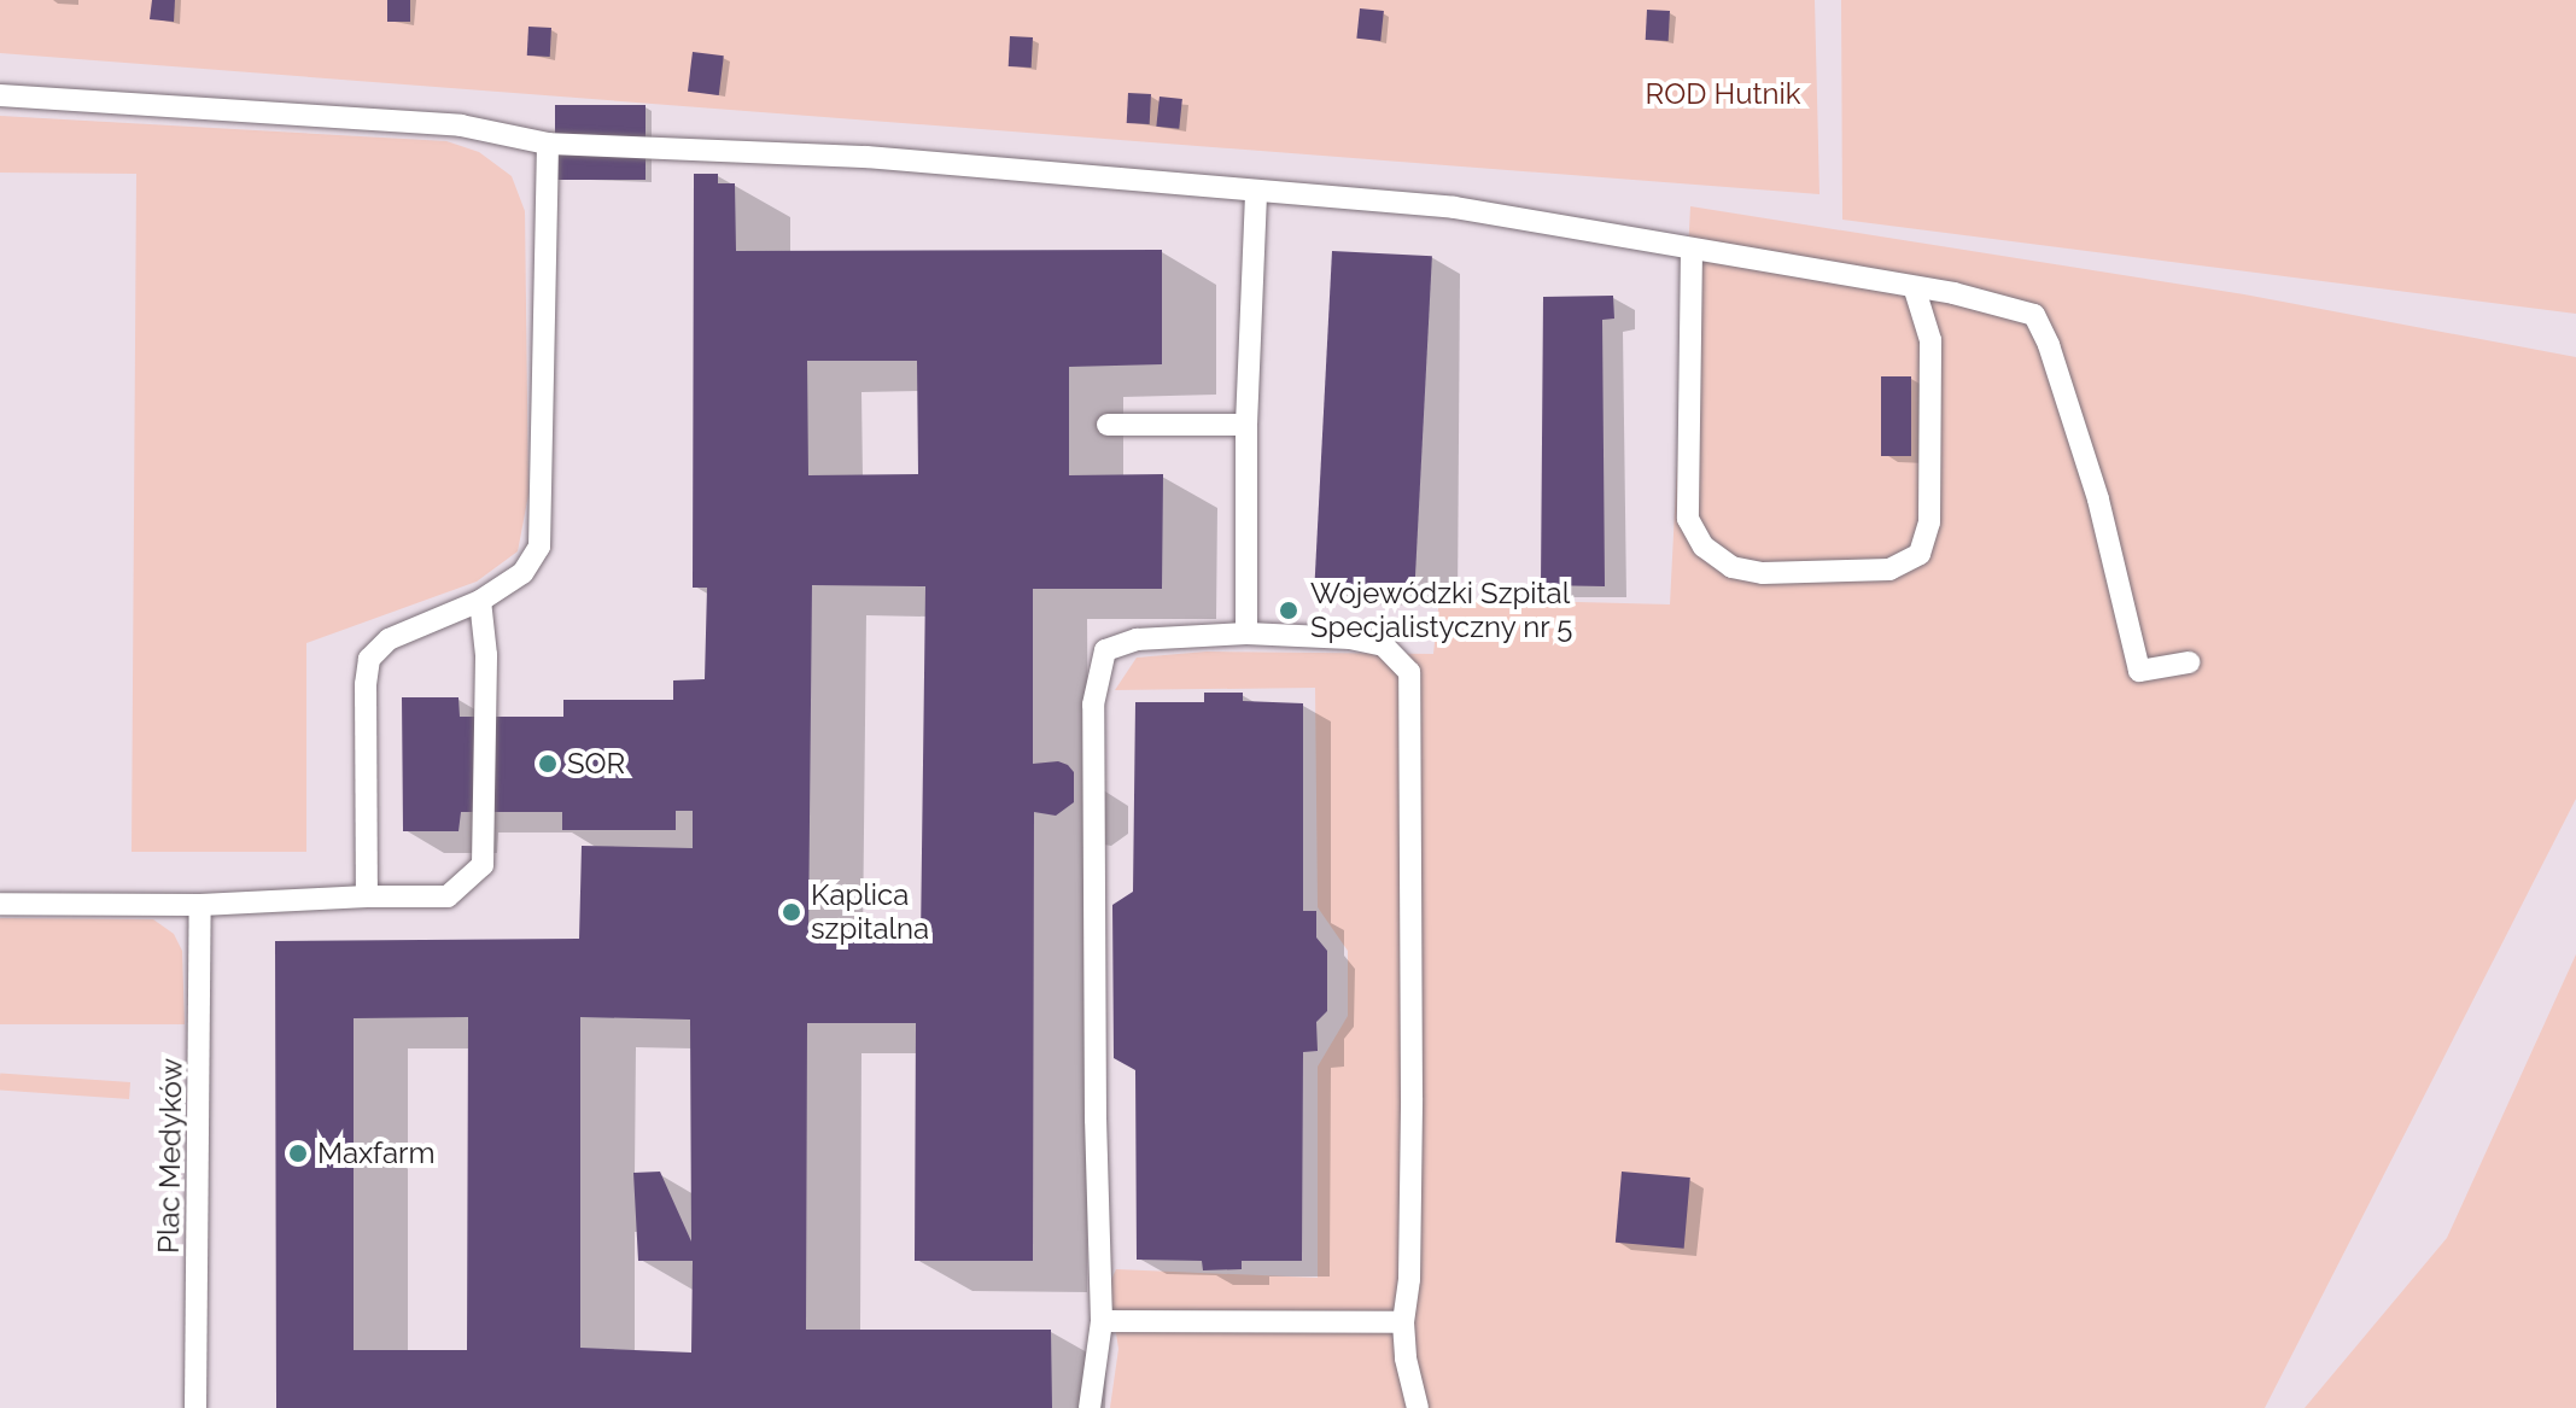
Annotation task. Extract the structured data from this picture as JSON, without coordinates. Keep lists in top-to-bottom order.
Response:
{
  "streets": {
    "lane": ["Plac Medyków"]
  },
  "parks": ["ROD Hutnik"],
  "places": [
    "Wojewódzki Szpital Specjalistyczny nr 5",
    "SOR",
    "Kaplica szpitalna",
    "Maxfarm"
  ]
}
